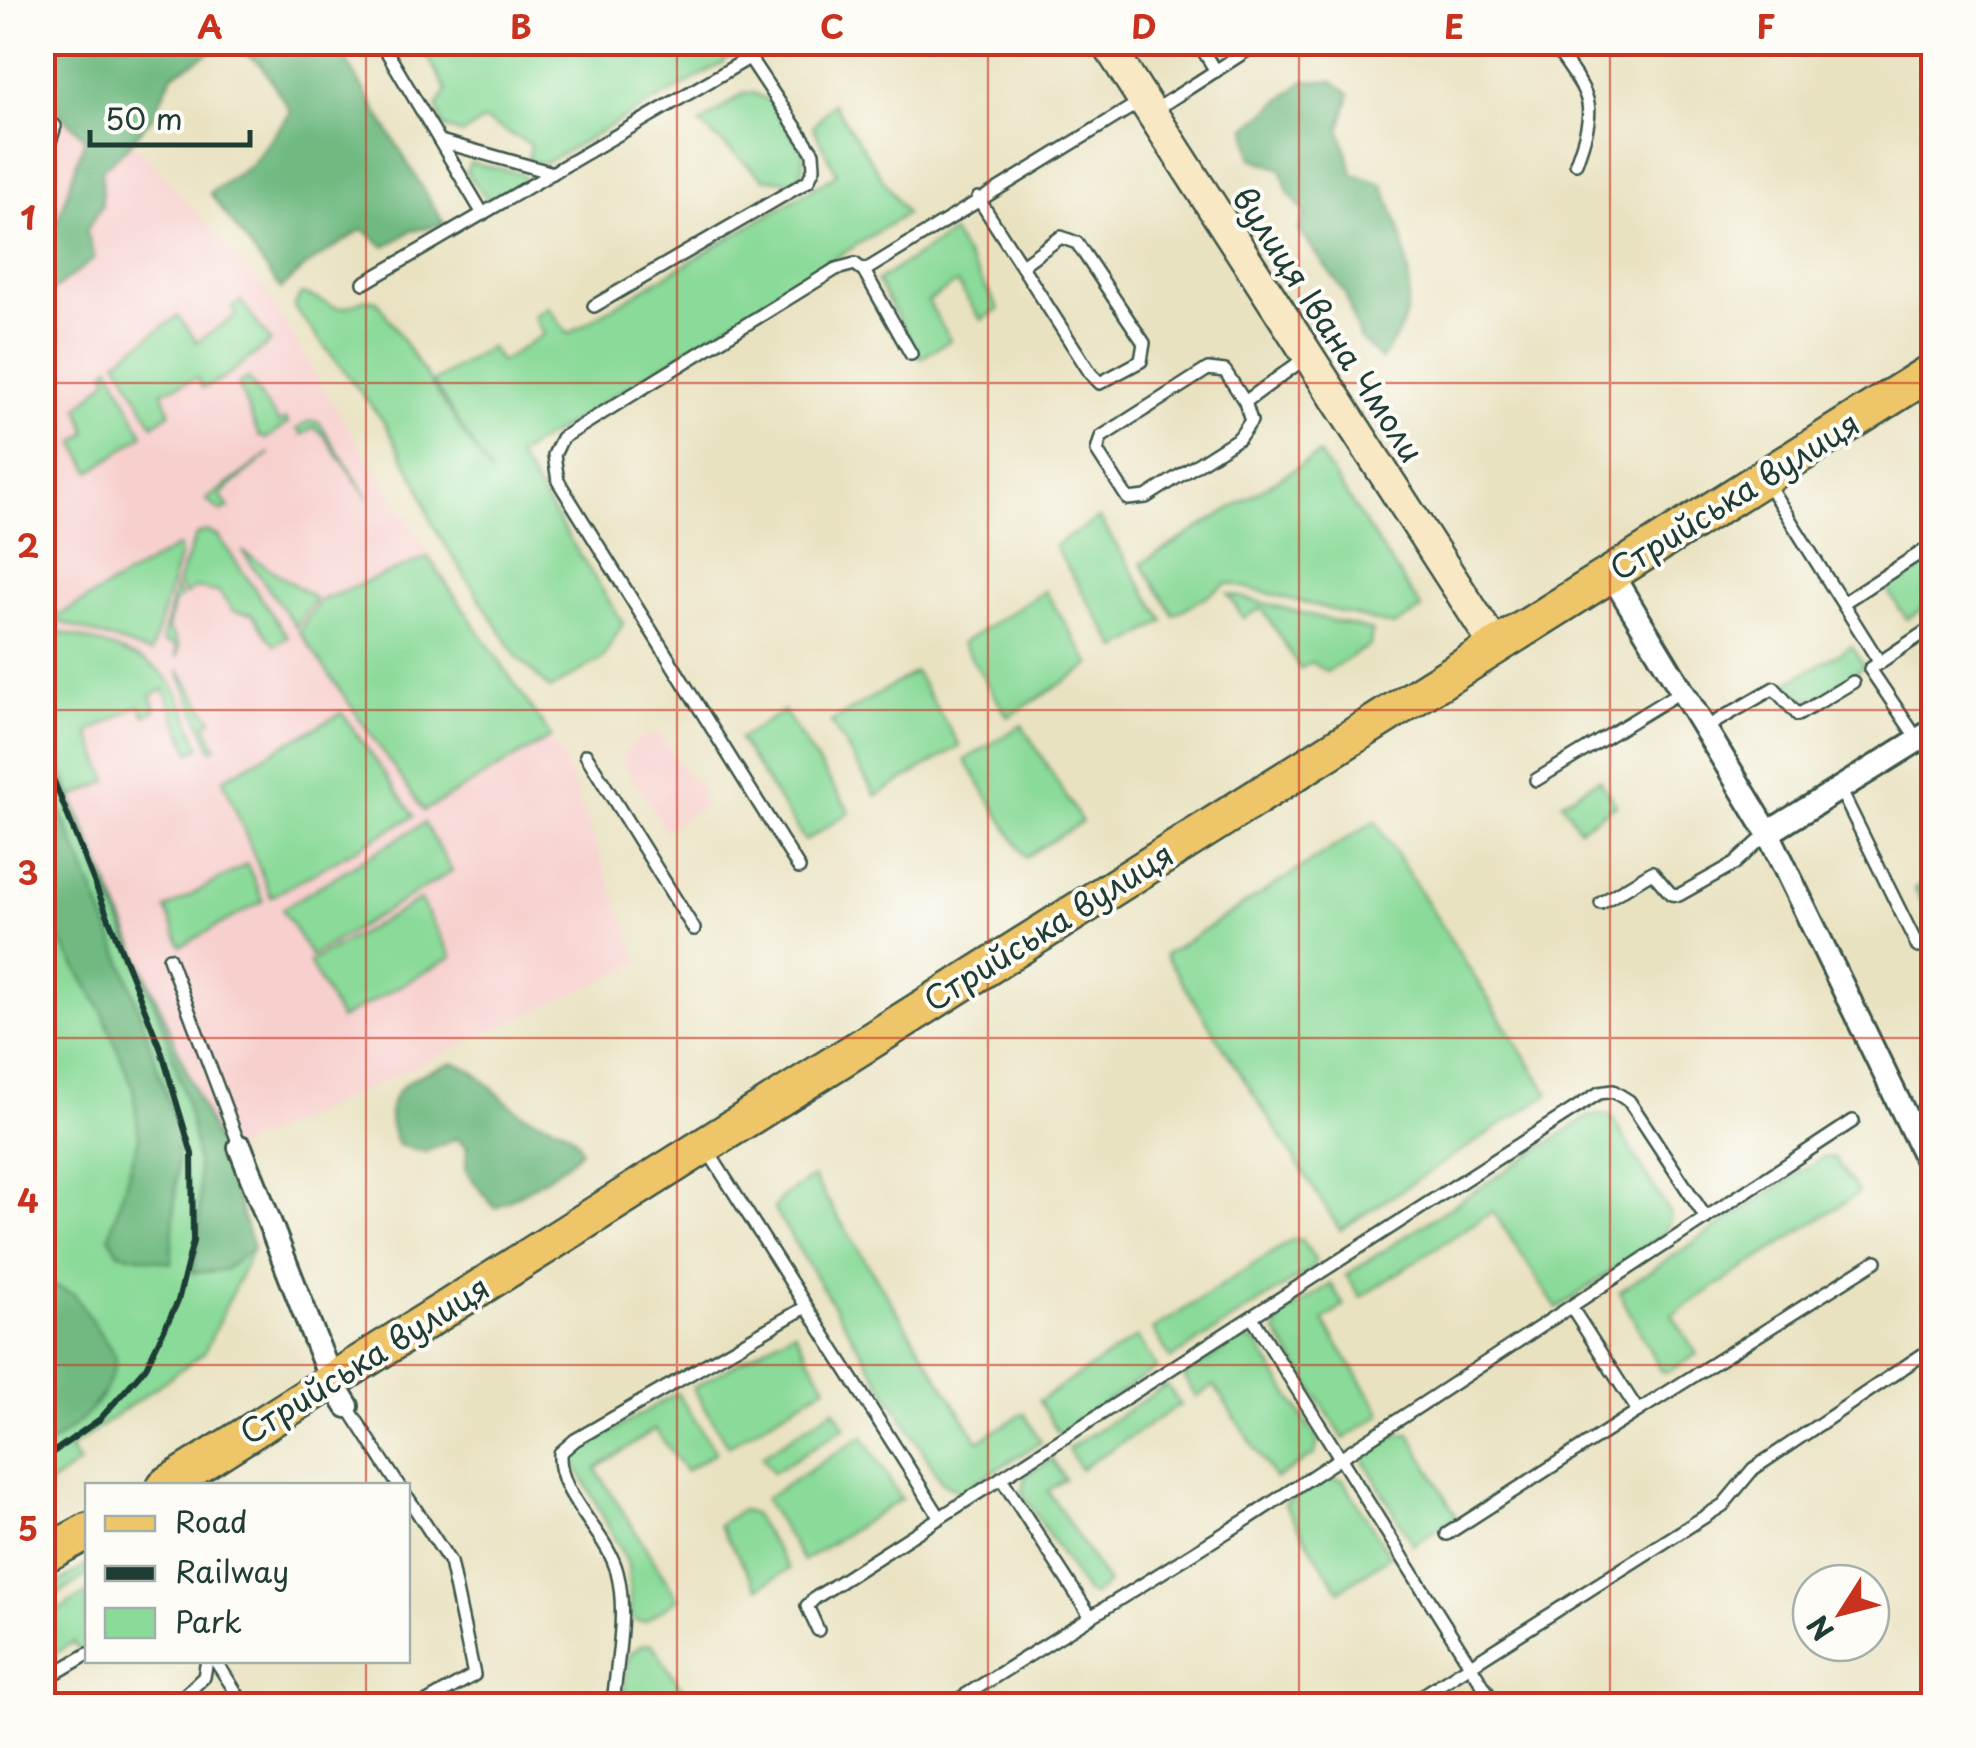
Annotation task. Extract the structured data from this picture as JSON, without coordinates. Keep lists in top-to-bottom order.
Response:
{
  "streets": {
    "main road": ["Стрийська вулиця"],
    "street": ["вулиця Івана Чмоли"]
  },
  "crossings": [
    ["вулиця Івана Чмоли", "Стрийська вулиця"]
  ],
  "legend": ["Road", "Railway", "Park"],
  "scale_bar": "50 m",
  "north": "bottom left",
  "grid": {
    "columns": [
      "A",
      "B",
      "C",
      "D",
      "E",
      "F"
    ],
    "rows": [
      "1",
      "2",
      "3",
      "4",
      "5"
    ]
  }
}
